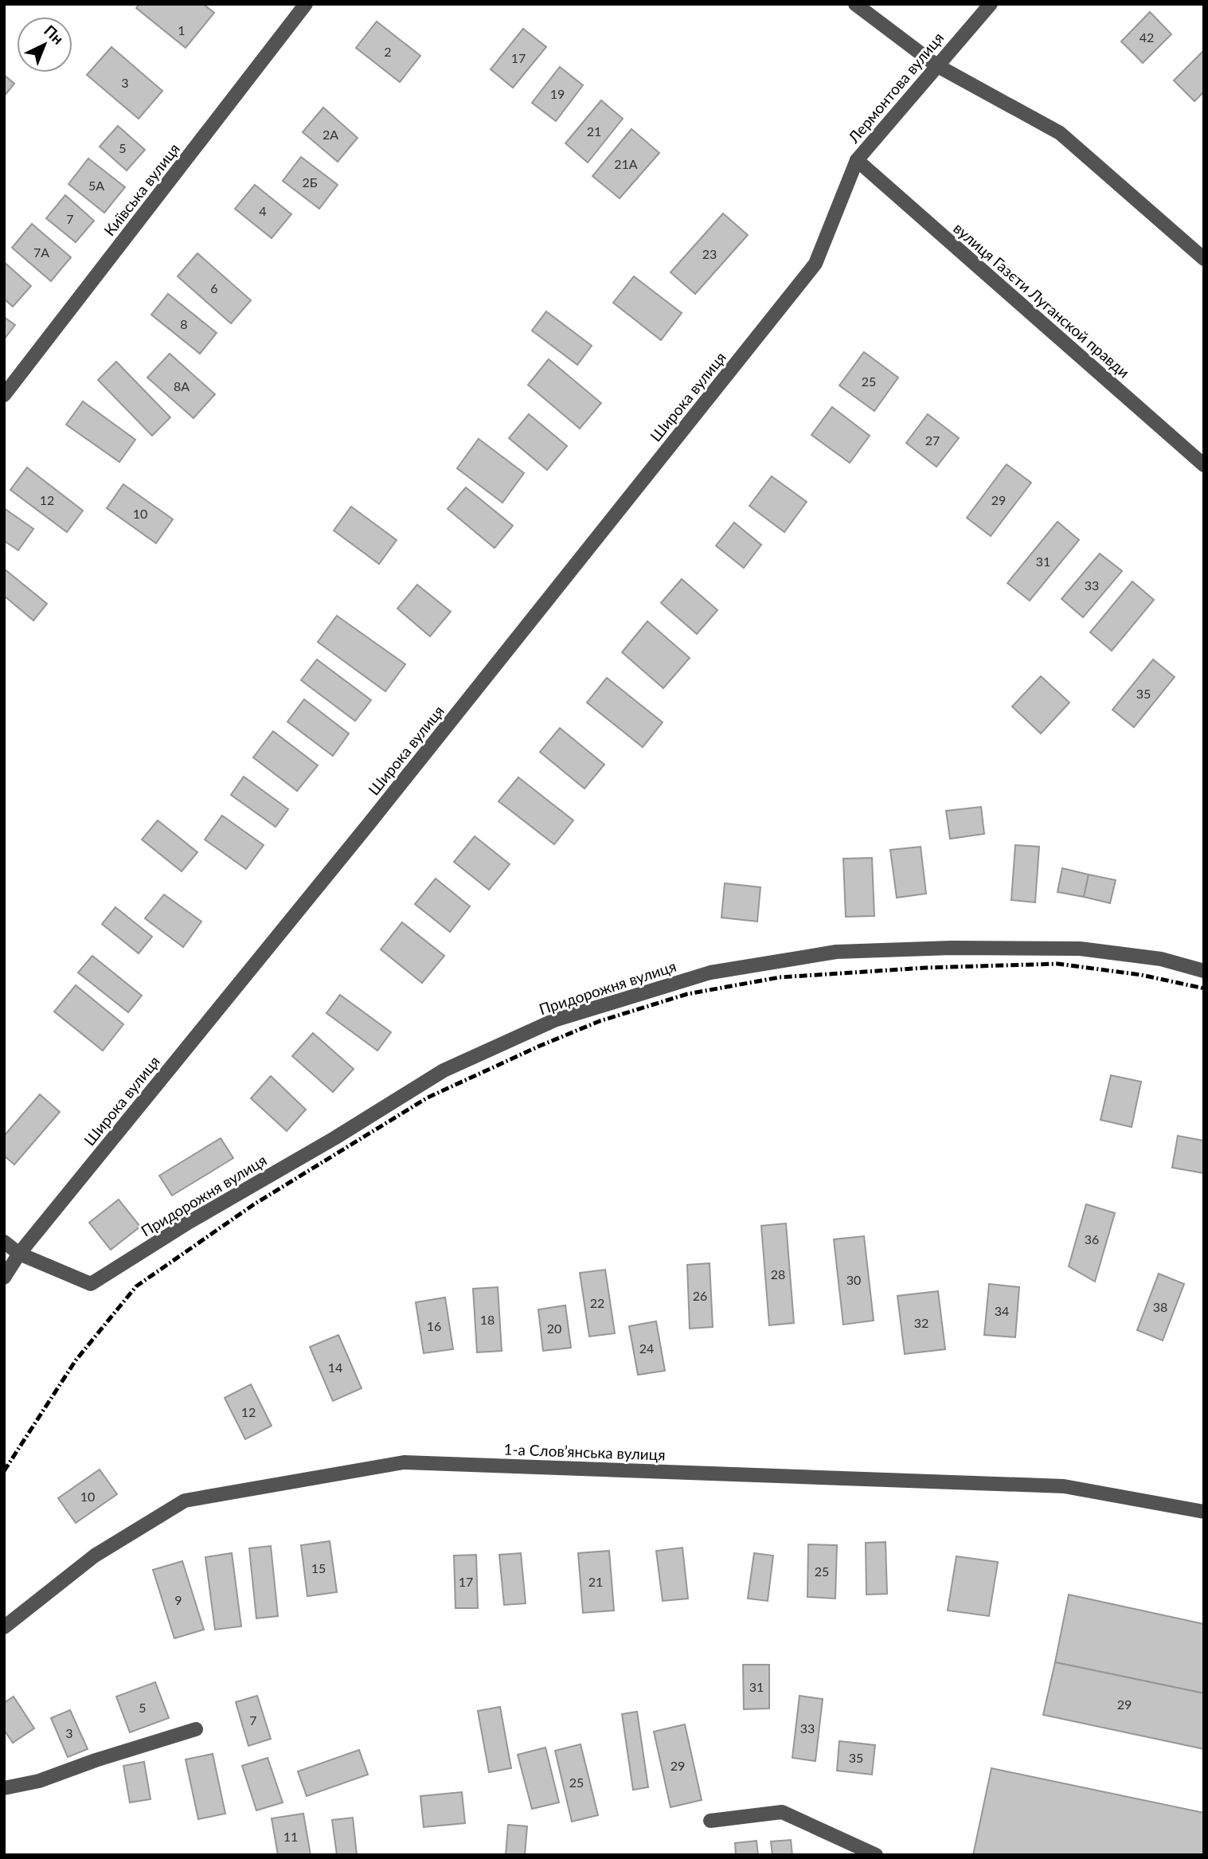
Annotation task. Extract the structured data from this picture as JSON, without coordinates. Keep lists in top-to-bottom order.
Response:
{
  "streets": {
    "street": [
      "Лермонтова вулиця",
      "Київська вулиця",
      "вулиця Газєти Луганской правди",
      "Широка вулиця",
      "Придорожня вулиця",
      "1-а Слов’янська вулиця"
    ]
  },
  "crossings": [
    ["Лермонтова вулиця", "вулиця Газєти Луганской правди"],
    ["Лермонтова вулиця", "Широка вулиця"],
    ["Широка вулиця", "Придорожня вулиця"]
  ],
  "house_numbers": [
    "1",
    "42",
    "2",
    "17",
    "3",
    "19",
    "21",
    "2А",
    "5",
    "21А",
    "2Б",
    "5А",
    "4",
    "7",
    "7А",
    "23",
    "6",
    "8",
    "25",
    "8А",
    "27",
    "12",
    "29",
    "10",
    "31",
    "33",
    "35",
    "36",
    "28",
    "30",
    "26",
    "22",
    "38",
    "34",
    "18",
    "32",
    "16",
    "20",
    "24",
    "14",
    "12",
    "10",
    "15",
    "25",
    "17",
    "21",
    "9",
    "31",
    "29",
    "5",
    "7",
    "33",
    "3",
    "35",
    "29",
    "25",
    "11"
  ],
  "north": "top right"
}
